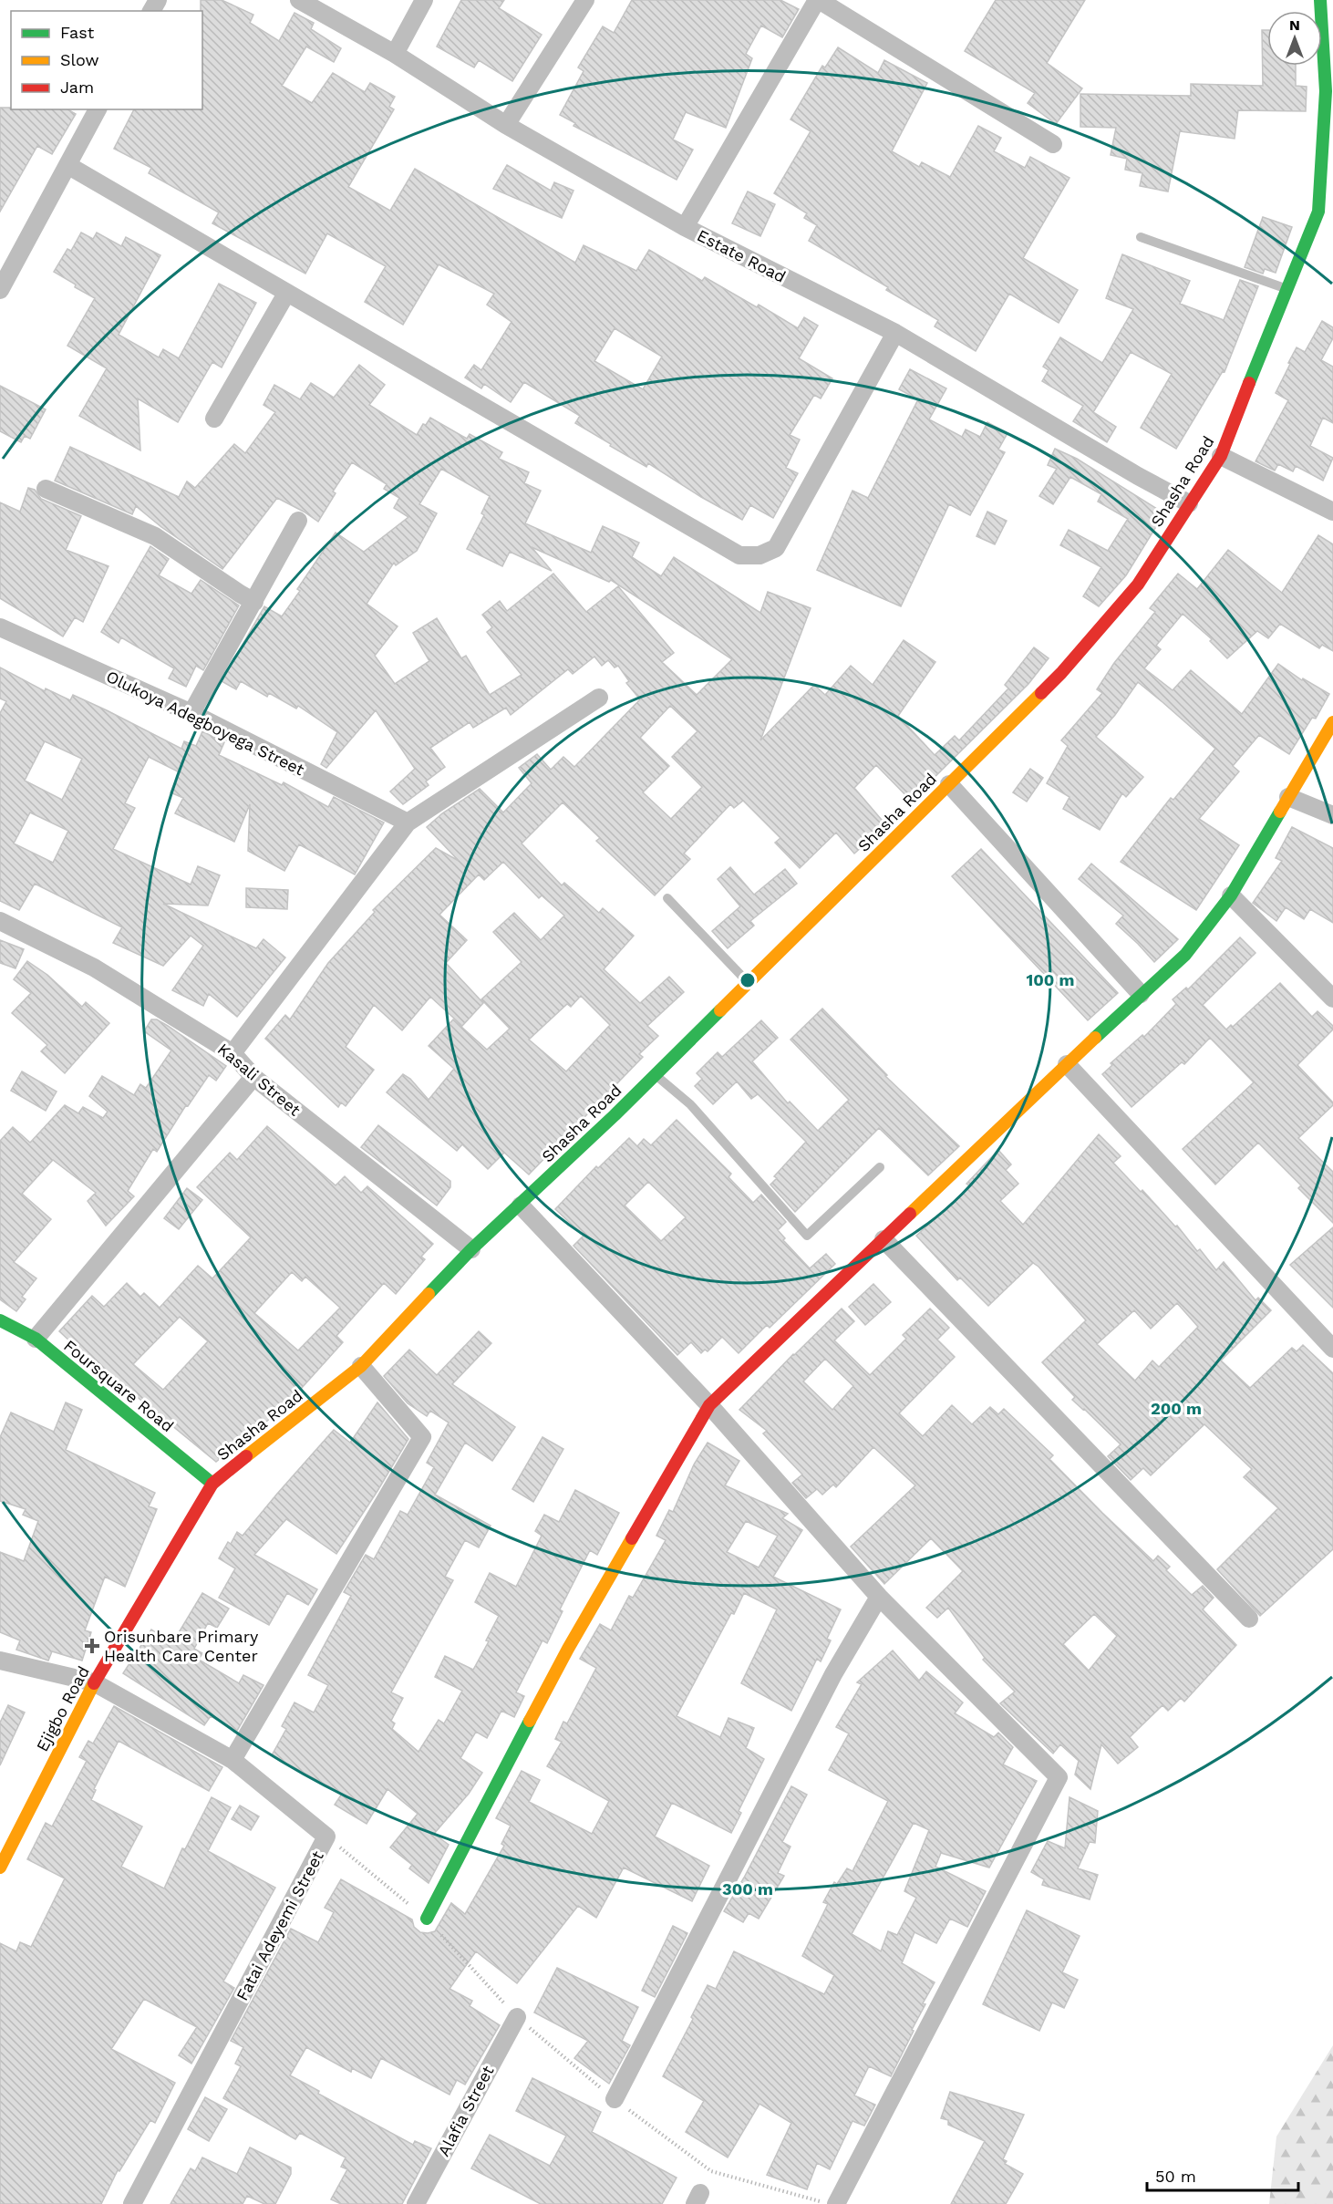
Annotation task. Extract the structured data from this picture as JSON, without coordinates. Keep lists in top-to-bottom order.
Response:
{
  "streets": {
    "street": [
      "Estate Road",
      "Shasha Road",
      "Olukoya Adegboyega Street",
      "Kasali Street",
      "Foursquare Road",
      "Ejigbo Road",
      "Fatai Adeyemi Street",
      "Alafia Street"
    ]
  },
  "crossings": [
    ["Estate Road", "Shasha Road"],
    ["Shasha Road", "Kasali Street"],
    ["Shasha Road", "Foursquare Road"],
    ["Shasha Road", "Ejigbo Road"],
    ["Foursquare Road", "Ejigbo Road"],
    ["Ejigbo Road", "Fatai Adeyemi Street"]
  ],
  "places": {
    "health": ["Orisunbare Primary Health Care Center"]
  },
  "legend": ["Fast", "Slow", "Jam"],
  "scale_bar": "50 m",
  "north": "top",
  "rings": ["100 m", "200 m", "300 m"]
}
